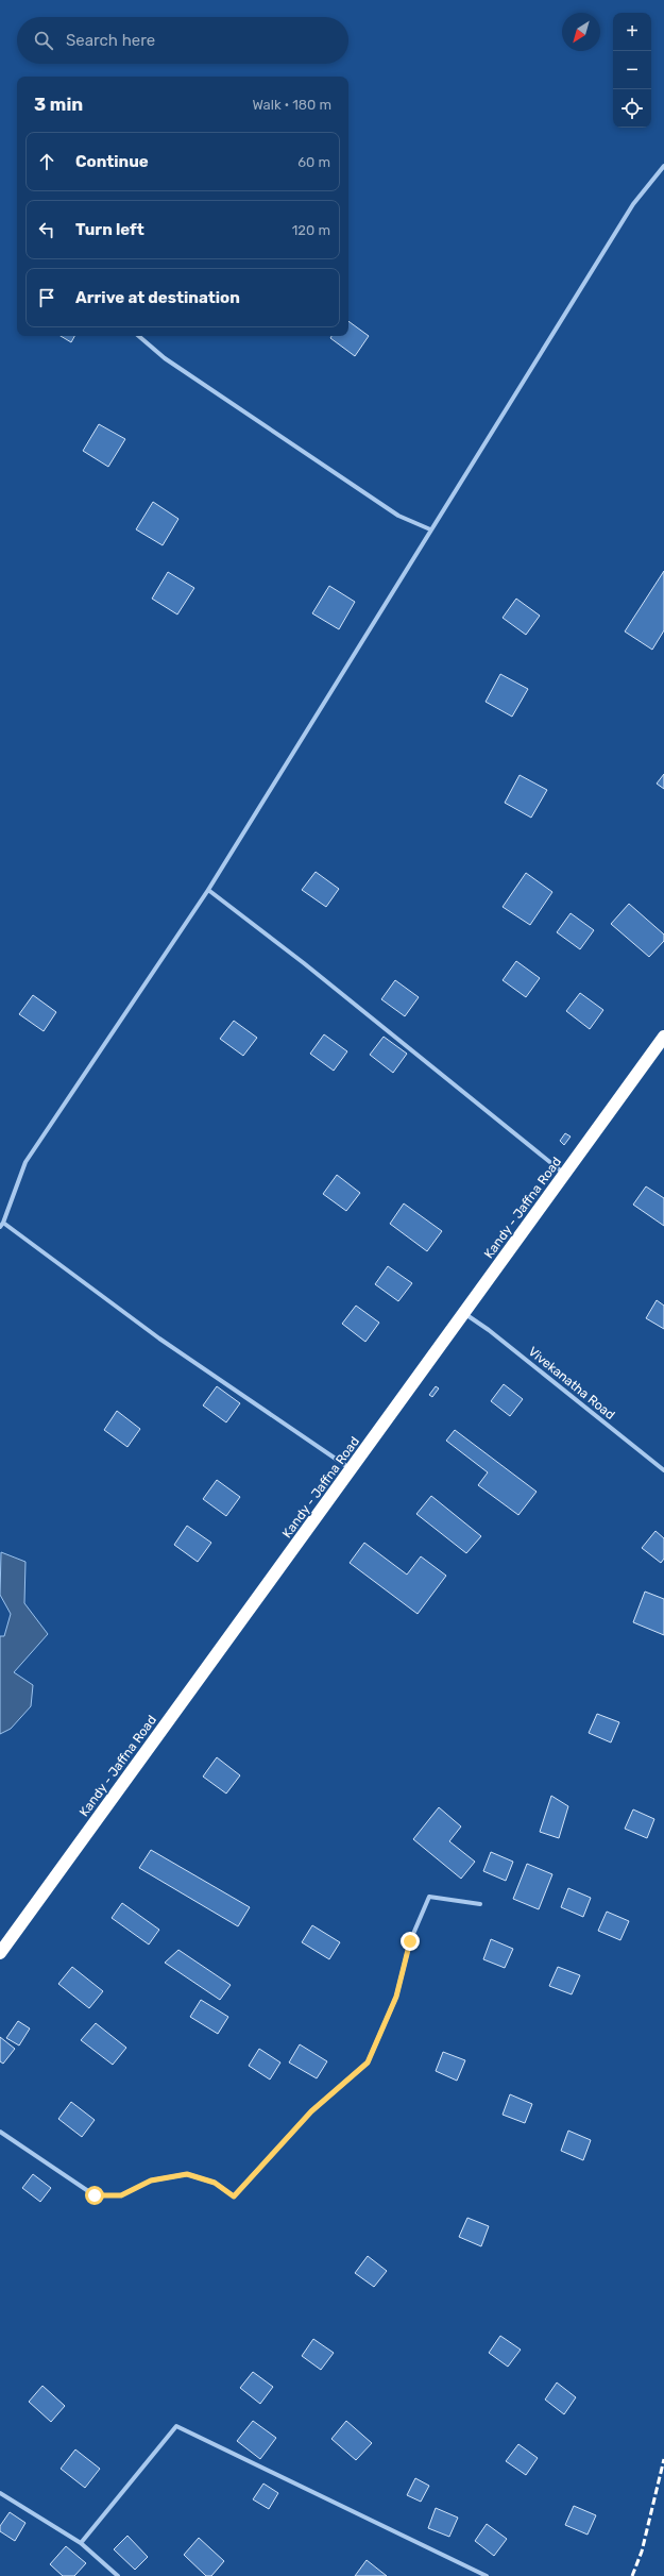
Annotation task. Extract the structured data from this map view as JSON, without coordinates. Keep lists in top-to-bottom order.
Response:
{
  "streets": {
    "highway": ["Kandy - Jaffna Road"],
    "street": ["Vivekanatha Road"]
  },
  "crossings": [
    ["Kandy - Jaffna Road", "Vivekanatha Road"]
  ],
  "north": "bottom left",
  "page": {
    "map_buttons": ["+", "−"],
    "search": "Search here",
    "heading": ["3 min", "Walk · 180 m"],
    "list": [
      ["Continue", "60 m"],
      ["Turn left", "120 m"],
      "Arrive at destination"
    ]
  }
}
